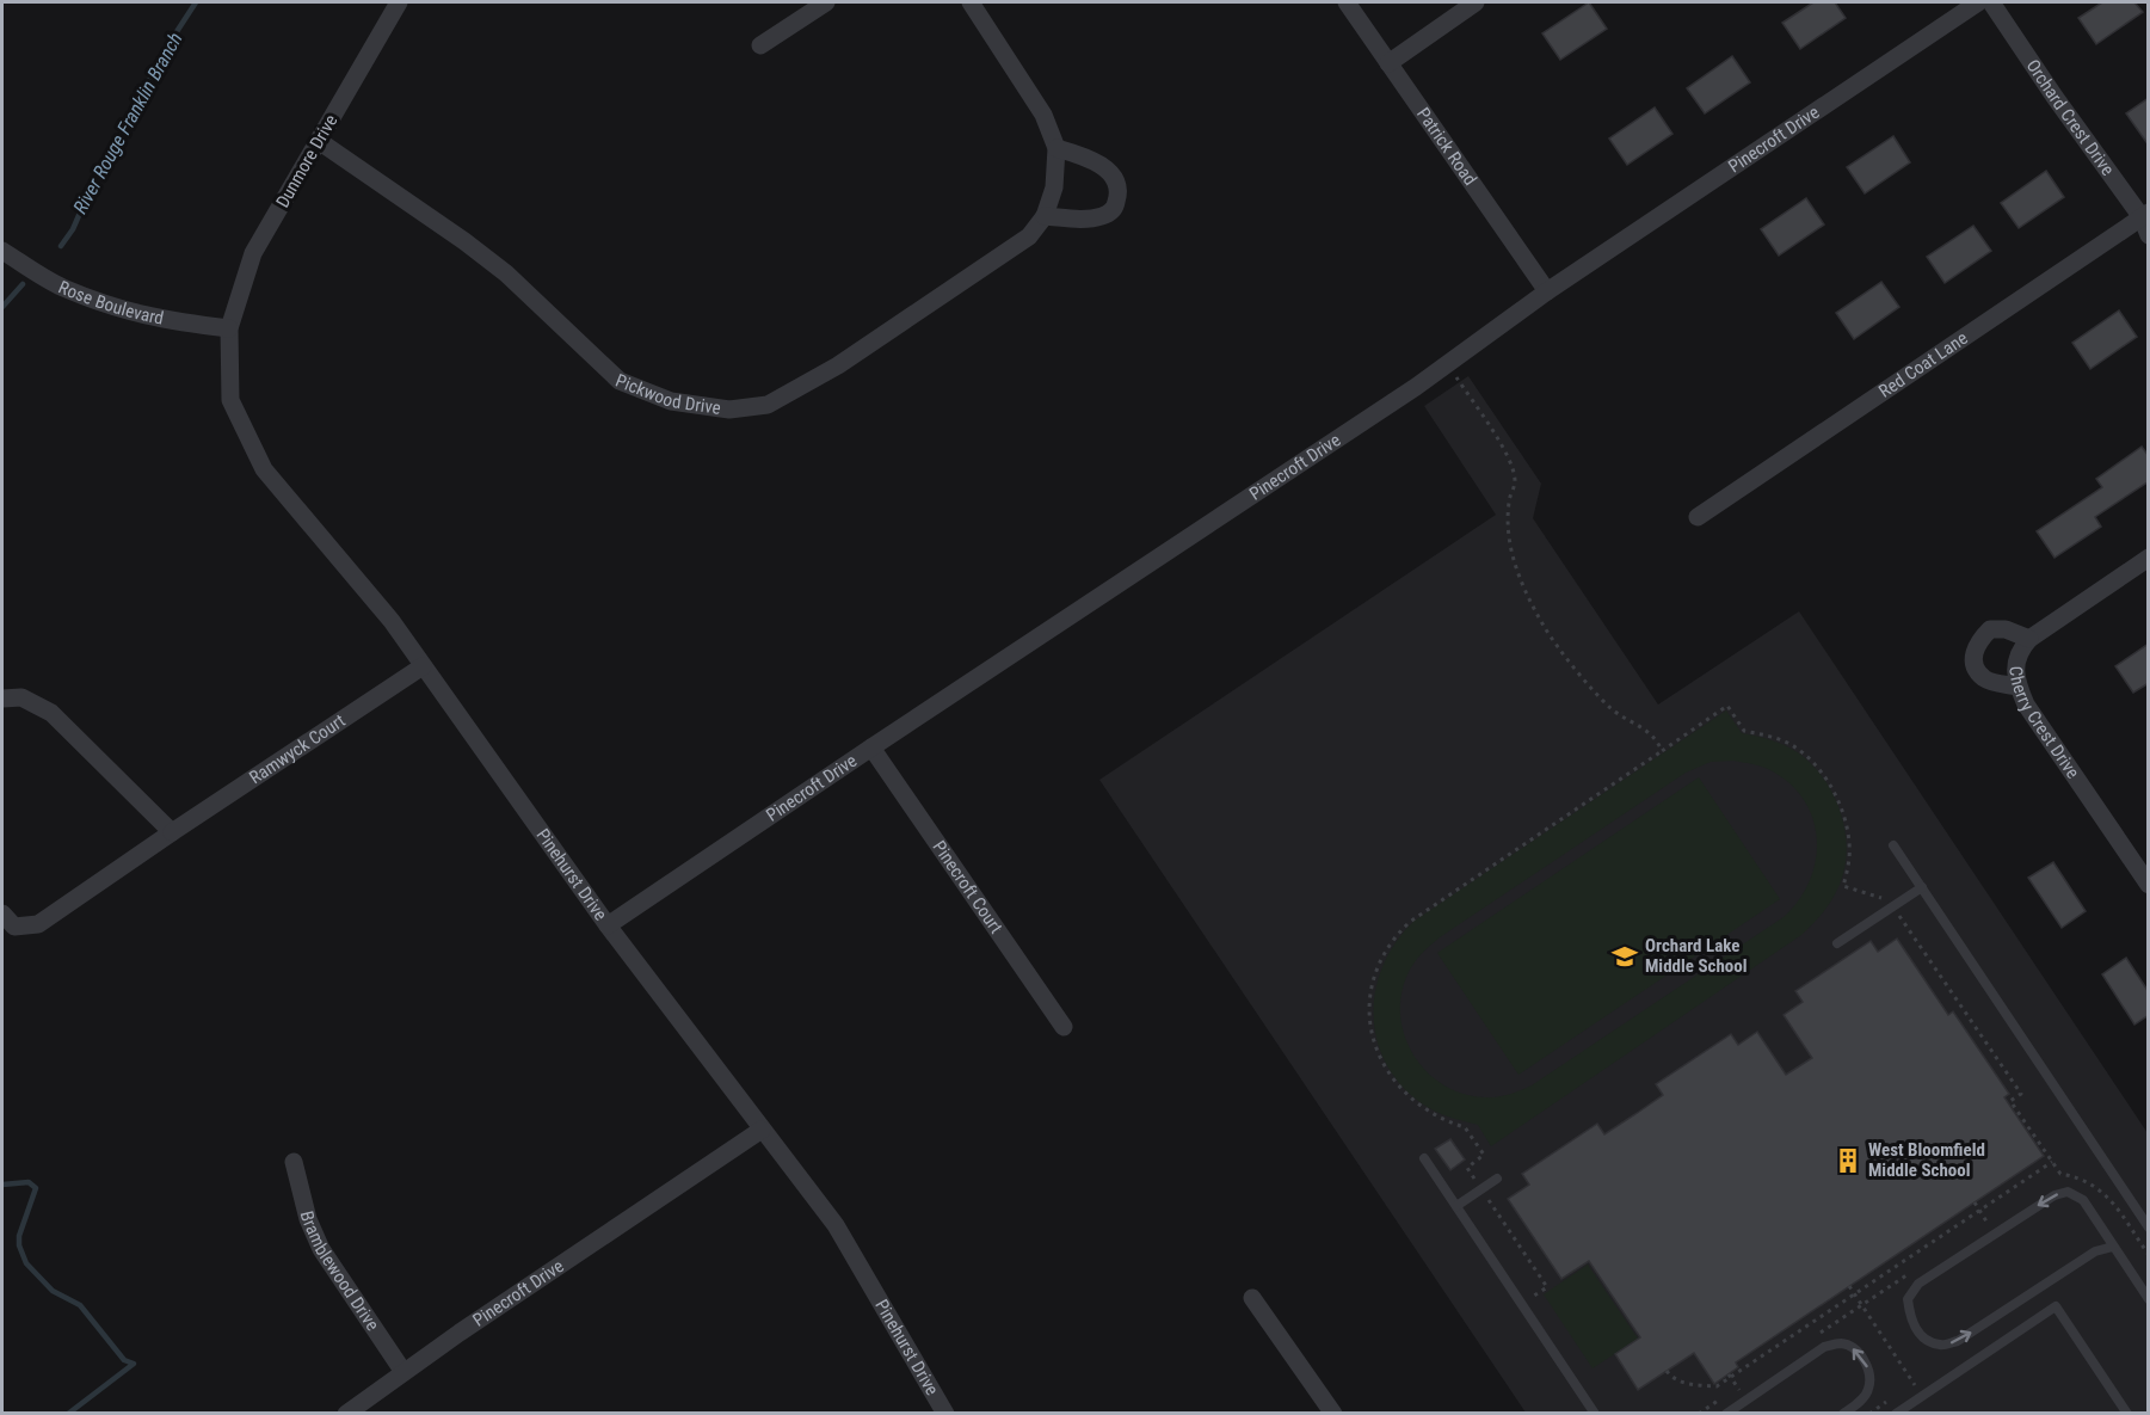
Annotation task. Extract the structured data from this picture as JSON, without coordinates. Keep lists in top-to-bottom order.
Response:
{
  "streets": {
    "street": [
      "Orchard Crest Drive",
      "Pinecroft Drive",
      "Patrick Road",
      "Dunmore Drive",
      "Rose Boulevard",
      "Red Coat Lane",
      "Pickwood Drive",
      "Cherry Crest Drive",
      "Ramwyck Court",
      "Pinehurst Drive",
      "Pinecroft Court",
      "Bramblewood Drive"
    ]
  },
  "crossings": [
    ["Orchard Crest Drive", "Red Coat Lane"],
    ["Pinecroft Drive", "Patrick Road"],
    ["Pinecroft Drive", "Pinehurst Drive"],
    ["Pinecroft Drive", "Pinecroft Court"],
    ["Pinecroft Drive", "Bramblewood Drive"],
    ["Dunmore Drive", "Rose Boulevard"],
    ["Dunmore Drive", "Pickwood Drive"],
    ["Dunmore Drive", "Pinehurst Drive"],
    ["Rose Boulevard", "Pinehurst Drive"],
    ["Ramwyck Court", "Pinehurst Drive"]
  ],
  "water": ["River Rouge Franklin Branch"],
  "places": {
    "school or university": ["Orchard Lake Middle School"],
    "building": ["West Bloomfield Middle School"]
  }
}
